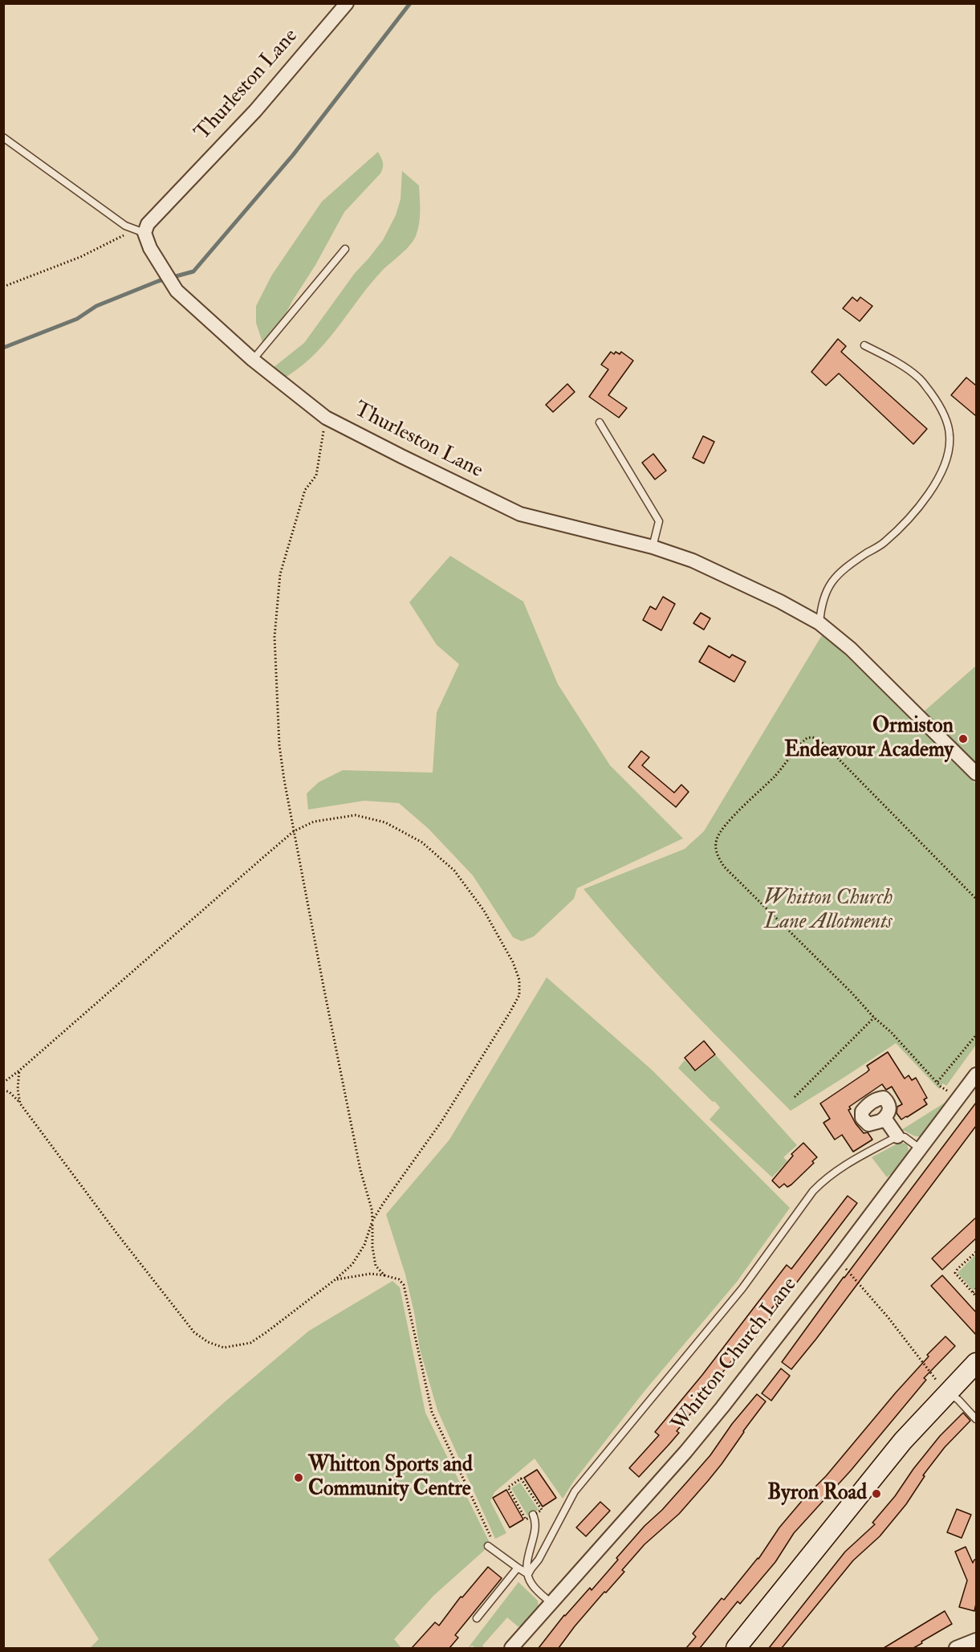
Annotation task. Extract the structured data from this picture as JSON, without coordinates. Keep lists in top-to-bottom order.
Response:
{
  "streets": {
    "street": ["Thurleston Lane", "Whitton Church Lane"]
  },
  "parks": ["Whitton Church Lane Allotments"],
  "places": ["Ormiston Endeavour Academy", "Whitton Sports and Community Centre", "Byron Road"]
}
